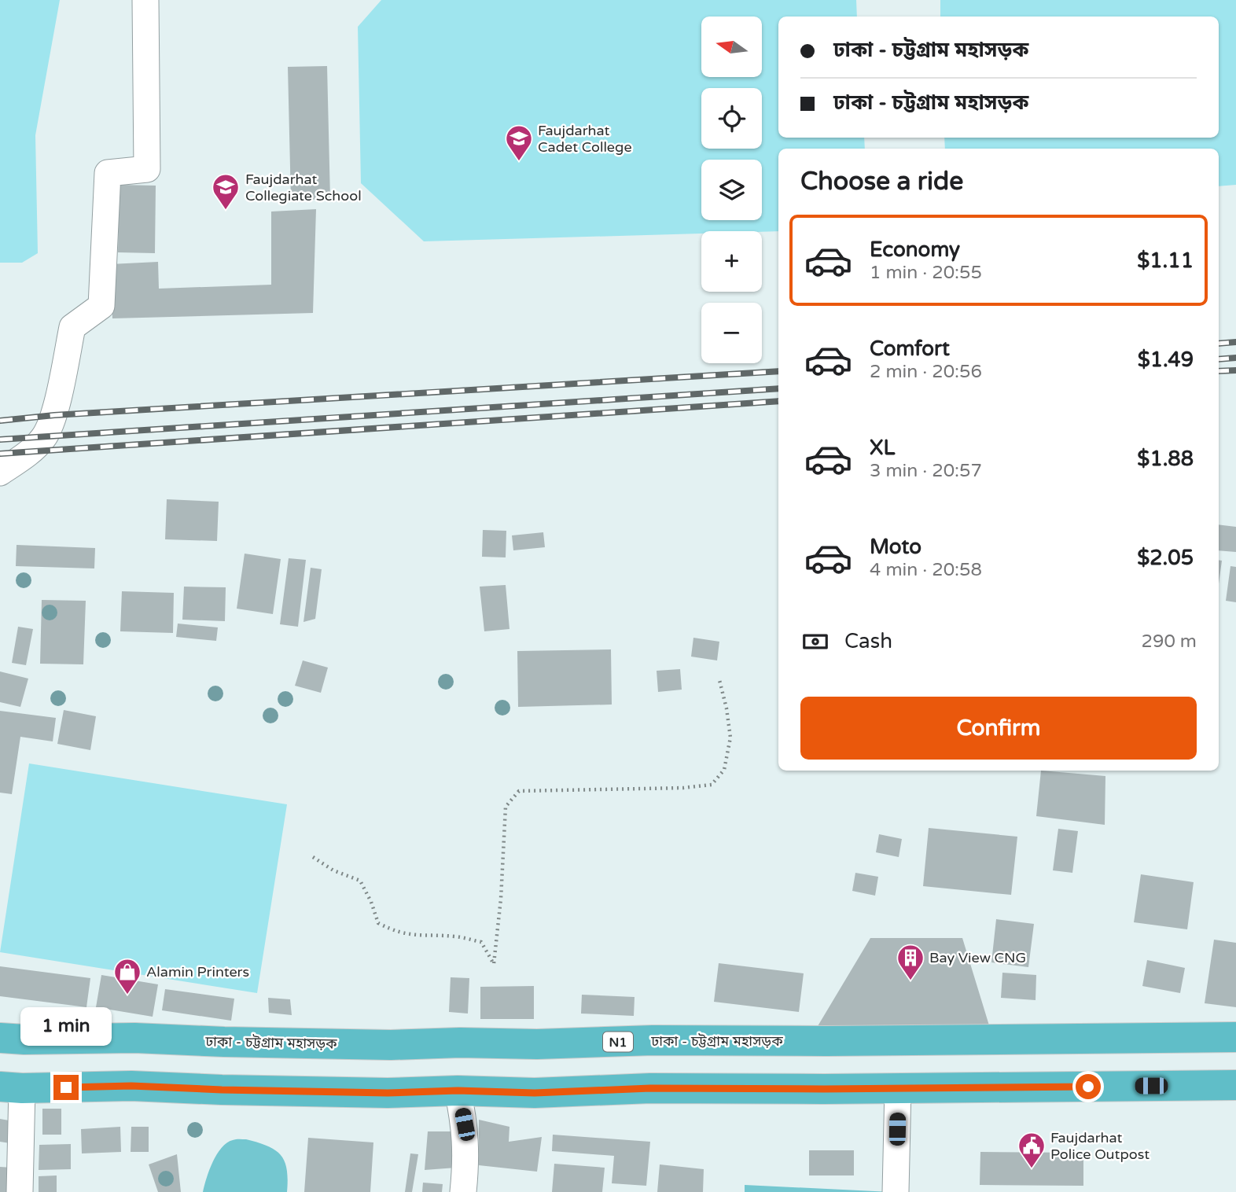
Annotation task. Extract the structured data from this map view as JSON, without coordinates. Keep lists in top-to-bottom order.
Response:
{
  "streets": {
    "highway": ["ঢাকা - চট্টগ্রাম মহাসড়ক", "N1"]
  },
  "places": {
    "school or university": ["Faujdarhat Cadet College", "Faujdarhat Collegiate School"],
    "building": ["Bay View CNG"],
    "shop": ["Alamin Printers"],
    "public building": ["Faujdarhat Police Outpost"]
  },
  "north": "left",
  "page": {
    "map_buttons": ["+", "−"],
    "banner": ["ঢাকা - চট্টগ্রাম মহাসড়ক", "ঢাকা - চট্টগ্রাম মহাসড়ক"],
    "heading": "Choose a ride",
    "list": [
      {
        "name": "Economy",
        "note": "1 min · 20:55",
        "value": "$1.11"
      },
      {
        "name": "Comfort",
        "note": "2 min · 20:56",
        "value": "$1.49"
      },
      {
        "name": "XL",
        "note": "3 min · 20:57",
        "value": "$1.88"
      },
      {
        "name": "Moto",
        "note": "4 min · 20:58",
        "value": "$2.05"
      }
    ],
    "pay": ["Cash", "290 m"],
    "buttons": "Confirm",
    "bubble": "1 min"
  }
}
